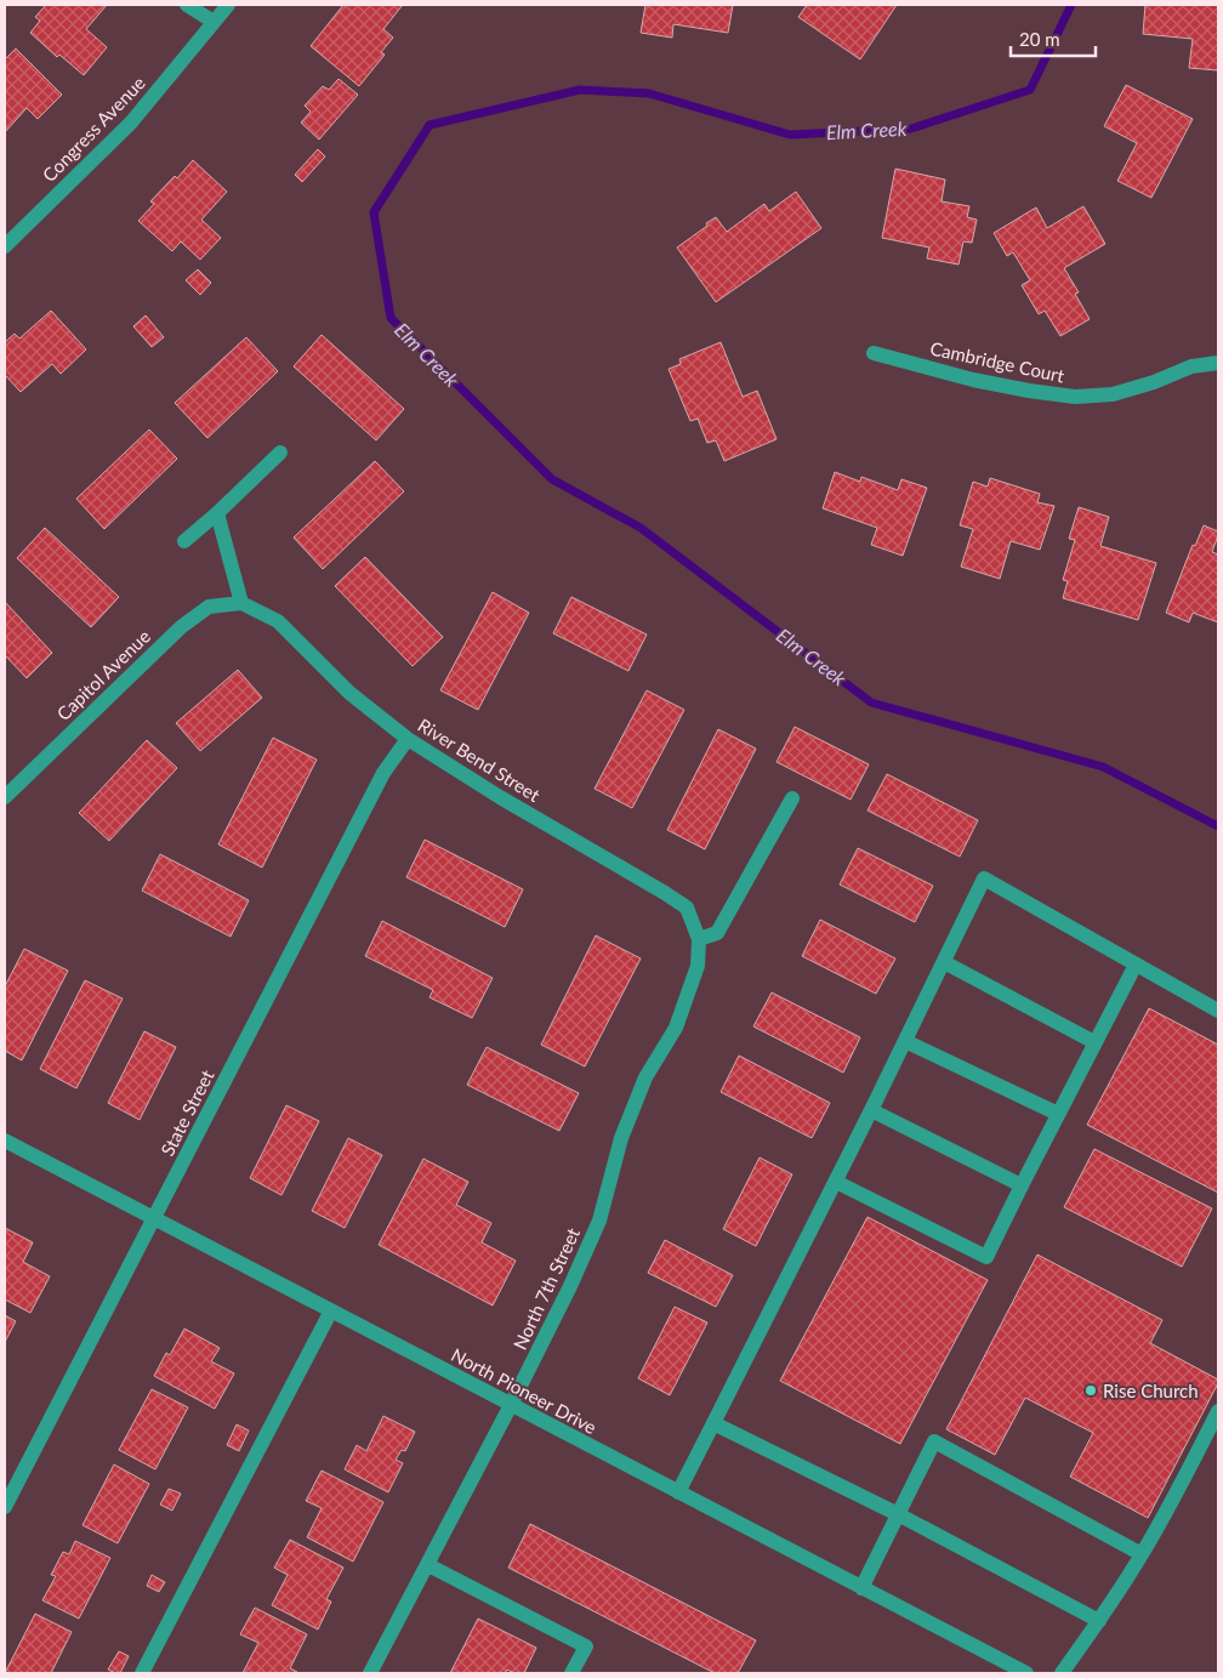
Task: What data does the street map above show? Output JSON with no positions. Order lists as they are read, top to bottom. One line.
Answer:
{"streets":{"street":["Congress Avenue","Cambridge Court","Capitol Avenue","River Bend Street","State Street","North 7th Street","North Pioneer Drive"]},"crossings":[["Capitol Avenue","River Bend Street"],["River Bend Street","State Street"],["River Bend Street","North 7th Street"],["State Street","North Pioneer Drive"],["North 7th Street","North Pioneer Drive"]],"water":["Elm Creek"],"places":["Rise Church"],"scale_bar":"20 m"}
